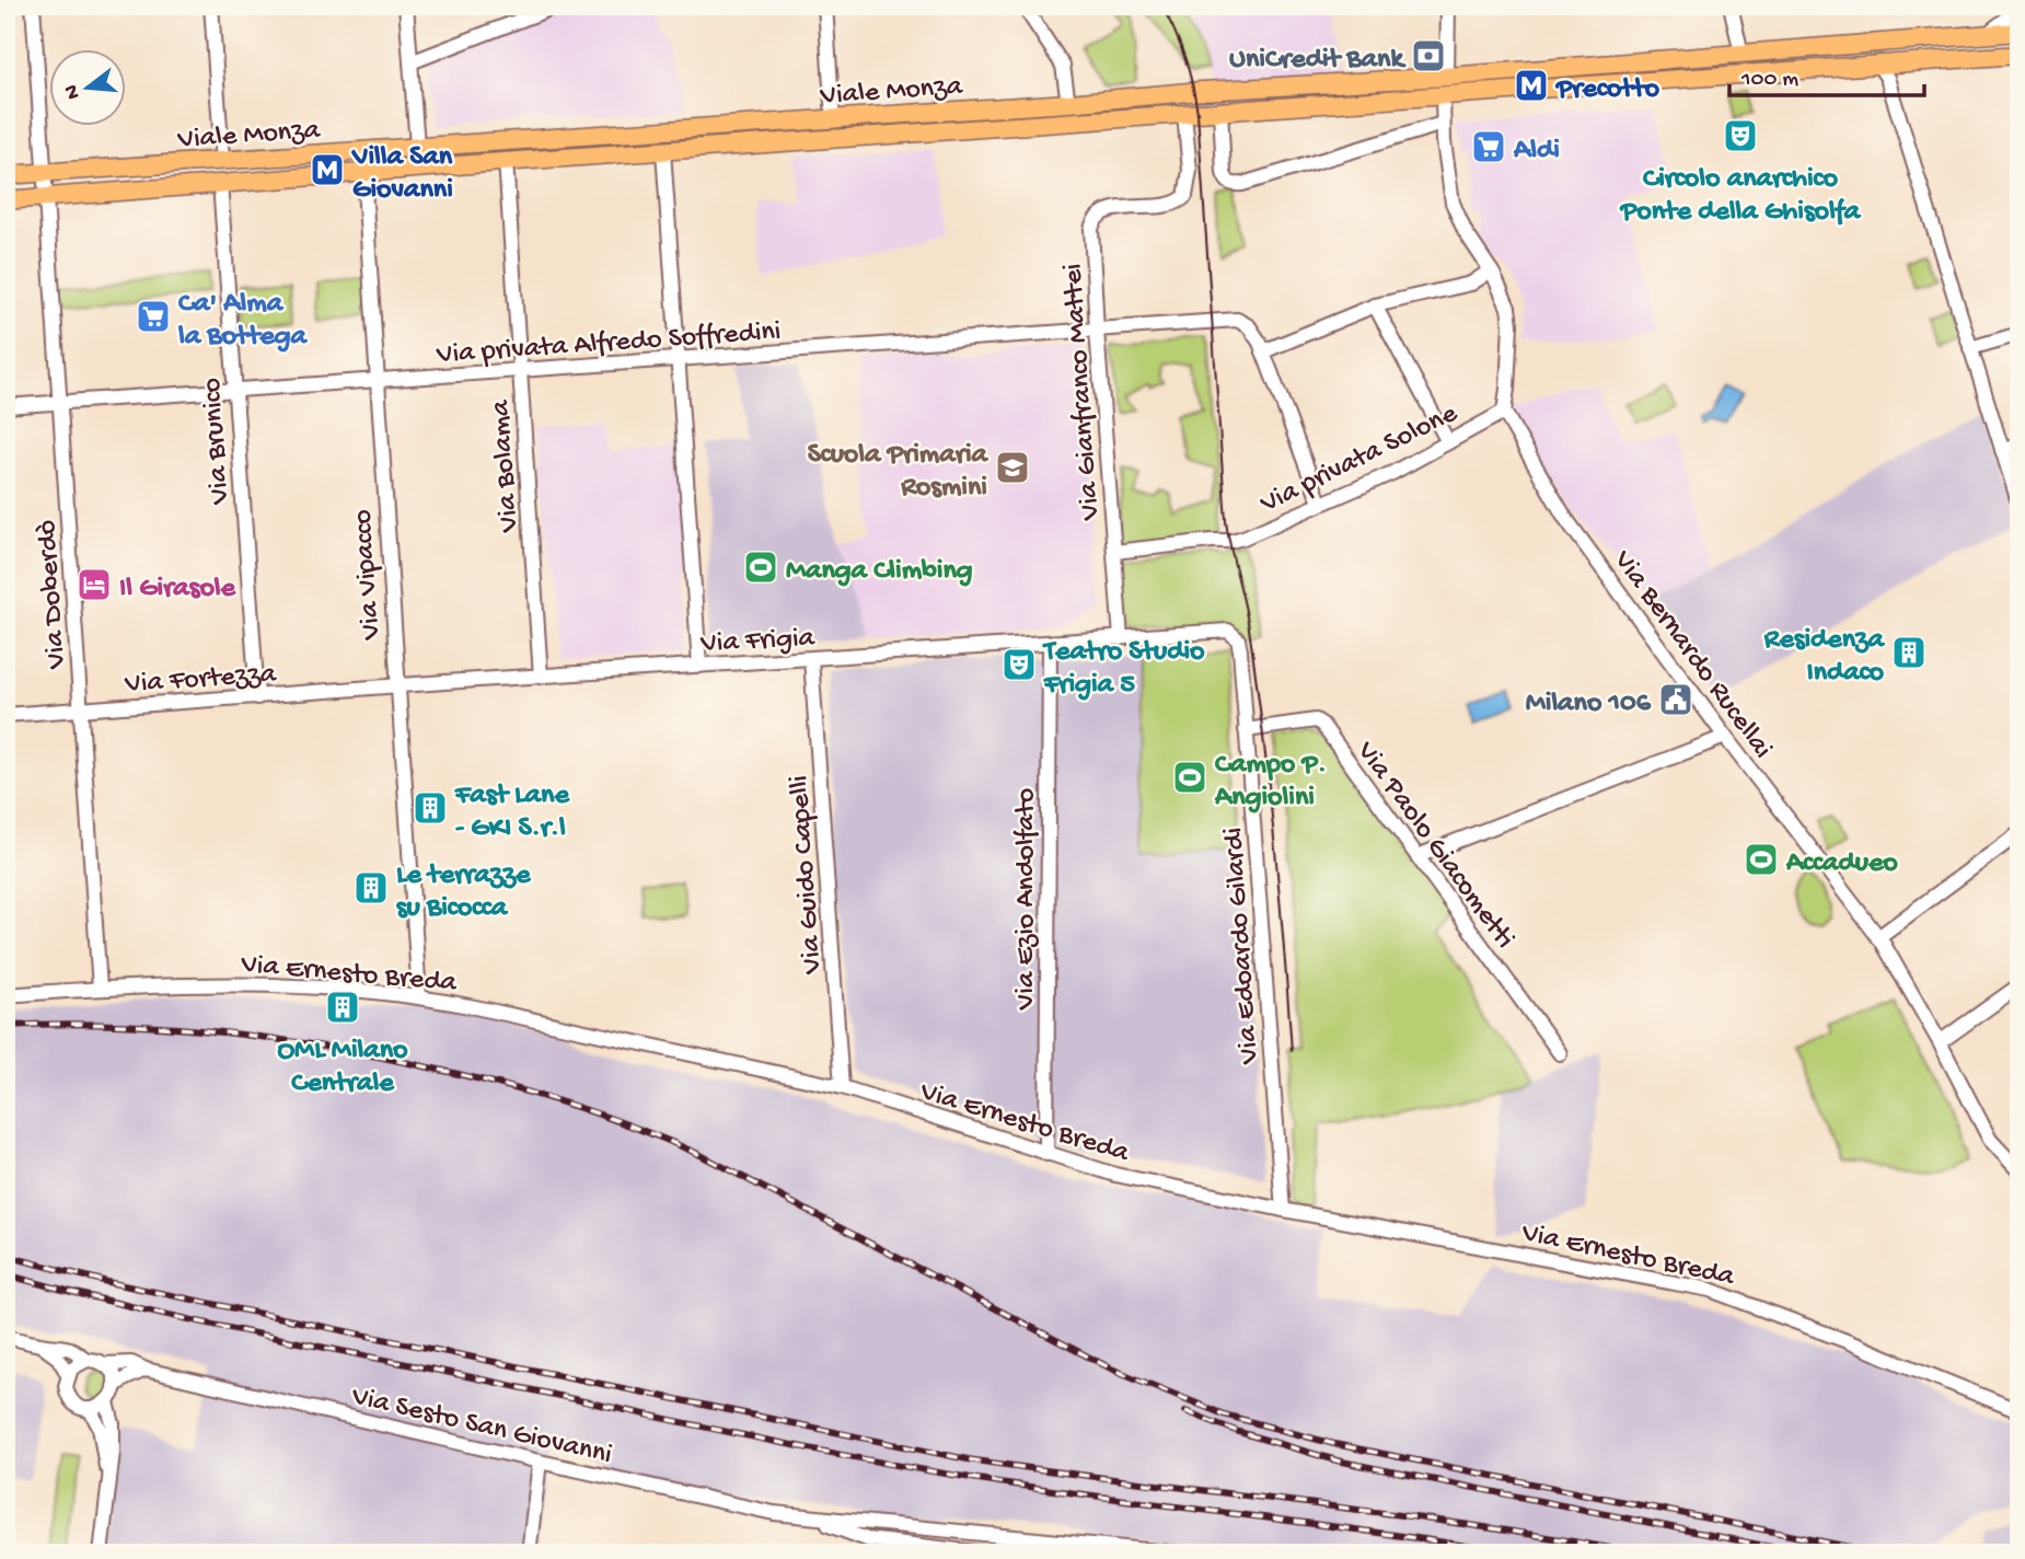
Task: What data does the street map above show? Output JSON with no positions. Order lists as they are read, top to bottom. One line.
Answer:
{"streets":{"main road":["Viale Monza","Via Vipacco"],"street":["Via privata Alfredo Soffredini","Via Gianfranco Mattei","Via Brunico","Via privata Solone","Via Bolama","Via Doberdò","Via Frigia","Via Bernardo Rucellai","Via Fortezza","Via Paolo Giacometti","Via Guido Capelli","Via Ezio Andolfato","Via Edoardo Gilardi","Via Ernesto Breda","Via Sesto San Giovanni"]},"crossings":[["Viale Monza","Via Gianfranco Mattei"],["Viale Monza","Via Brunico"],["Viale Monza","Via Bolama"],["Viale Monza","Via Vipacco"],["Viale Monza","Via Doberdò"],["Via privata Alfredo Soffredini","Via Gianfranco Mattei"],["Via privata Alfredo Soffredini","Via Brunico"],["Via privata Alfredo Soffredini","Via Bolama"],["Via privata Alfredo Soffredini","Via Vipacco"],["Via privata Alfredo Soffredini","Via Doberdò"],["Via Gianfranco Mattei","Via privata Solone"],["Via Gianfranco Mattei","Via Frigia"],["Via Brunico","Via Fortezza"],["Via privata Solone","Via Bernardo Rucellai"],["Via Bolama","Via Frigia"],["Via Vipacco","Via Frigia"],["Via Vipacco","Via Fortezza"],["Via Vipacco","Via Ernesto Breda"],["Via Doberdò","Via Fortezza"],["Via Doberdò","Via Ernesto Breda"],["Via Frigia","Via Fortezza"],["Via Frigia","Via Guido Capelli"],["Via Frigia","Via Ezio Andolfato"],["Via Frigia","Via Edoardo Gilardi"],["Via Paolo Giacometti","Via Edoardo Gilardi"],["Via Guido Capelli","Via Ernesto Breda"],["Via Ezio Andolfato","Via Ernesto Breda"],["Via Edoardo Gilardi","Via Ernesto Breda"]],"places":{"bank":["UniCredit Bank"],"metro station":["Precotto","Villa San Giovanni"],"theatre":["Circolo anarchico Ponte della Ghisolfa","Teatro Studio Frigia 5"],"supermarket":["Aldi","Ca' Alma la Bottega"],"school or university":["Scuola Primaria Rosmini"],"sports":["Manga Climbing","Campo P. Angiolini","Accadueo"],"hotel":["Il Girasole"],"building":["Residenza Indaco","Fast Lane - GKI S.r.l","Le terrazze su Bicocca","OML Milano Centrale"],"public building":["Milano 106"]},"scale_bar":"100 m","north":"left"}
